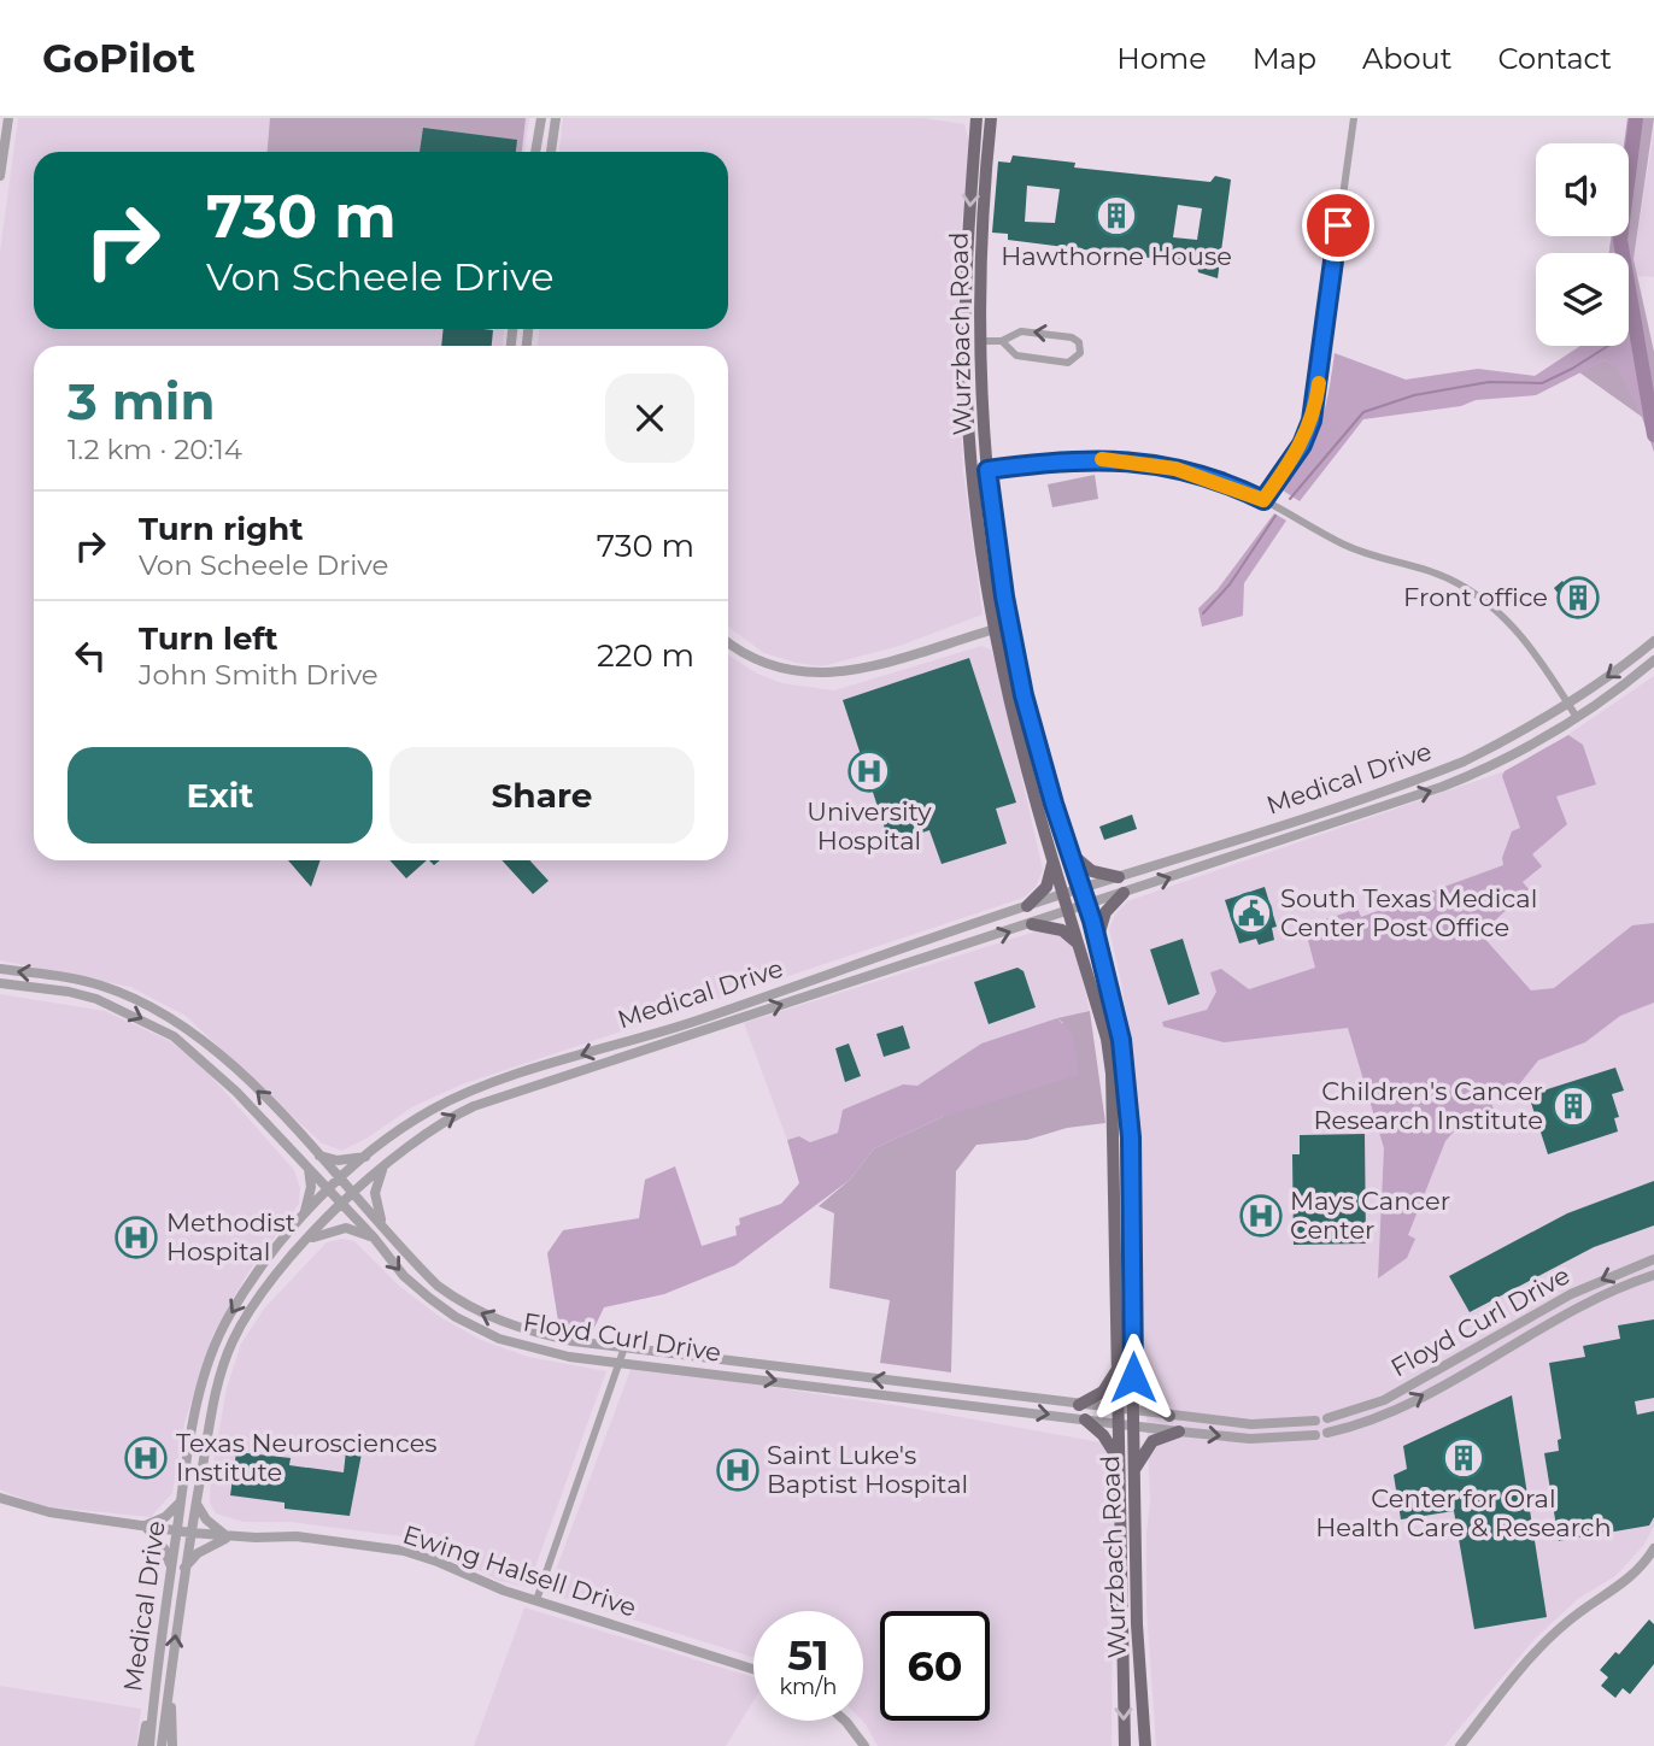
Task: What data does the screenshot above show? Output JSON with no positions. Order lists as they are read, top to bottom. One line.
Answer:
{"streets":{"main road":["Wurzbach Road"],"street":["Medical Drive","Floyd Curl Drive","Ewing Halsell Drive"]},"crossings":[["Wurzbach Road","Medical Drive"],["Wurzbach Road","Floyd Curl Drive"],["Medical Drive","Floyd Curl Drive"],["Medical Drive","Ewing Halsell Drive"]],"places":{"building":["Hawthorne House","Front office","Children's Cancer Research Institute","Center for Oral Health Care & Research"],"hospital":["University Hospital","Mays Cancer Center","Methodist Hospital","Texas Neurosciences Institute","Saint Luke's Baptist Hospital"],"public building":["South Texas Medical Center Post Office"]},"page":{"header":"GoPilot","nav":["Home","Map","About","Contact"],"turn":["730 m","Von Scheele Drive"],"heading":["3 min","1.2 km · 20:14"],"list":[{"name":"Turn right","note":"Von Scheele Drive","value":"730 m"},{"name":"Turn left","note":"John Smith Drive","value":"220 m"}],"buttons":["Exit","Share"],"speed":"51 km/h","limit":"60"}}
